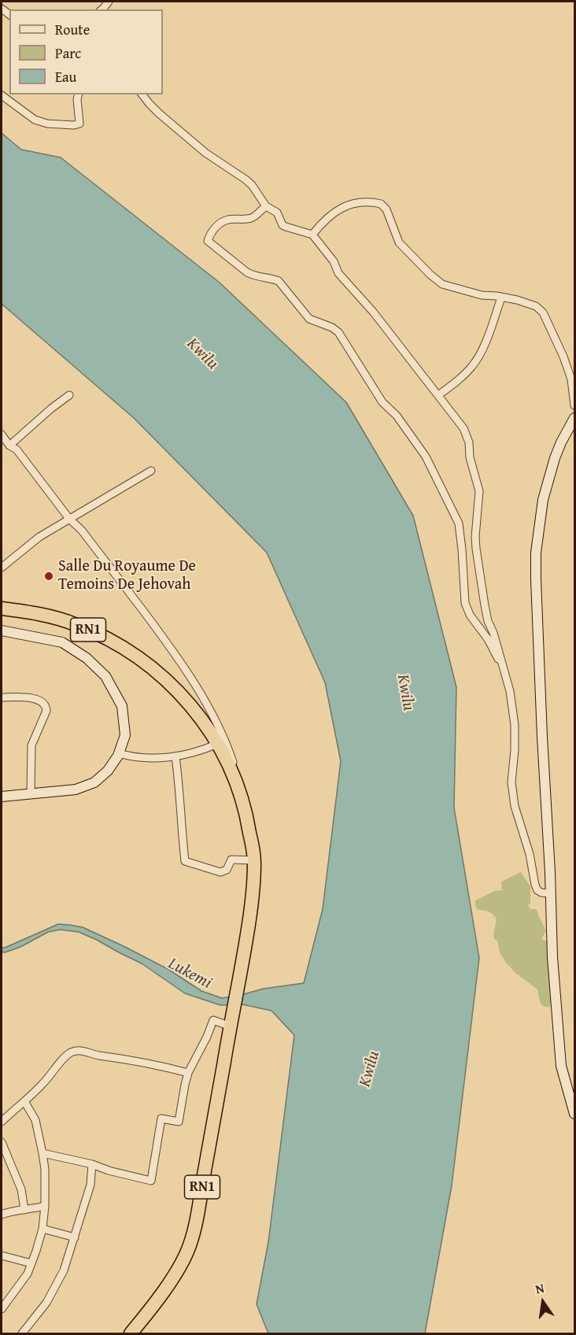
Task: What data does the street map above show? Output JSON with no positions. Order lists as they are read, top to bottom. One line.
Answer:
{"streets":{"highway":["RN1"]},"water":["Kwilu","Lukemi"],"places":["Salle Du Royaume De Temoins De Jehovah"],"legend":["Route","Parc","Eau"],"north":"top"}
